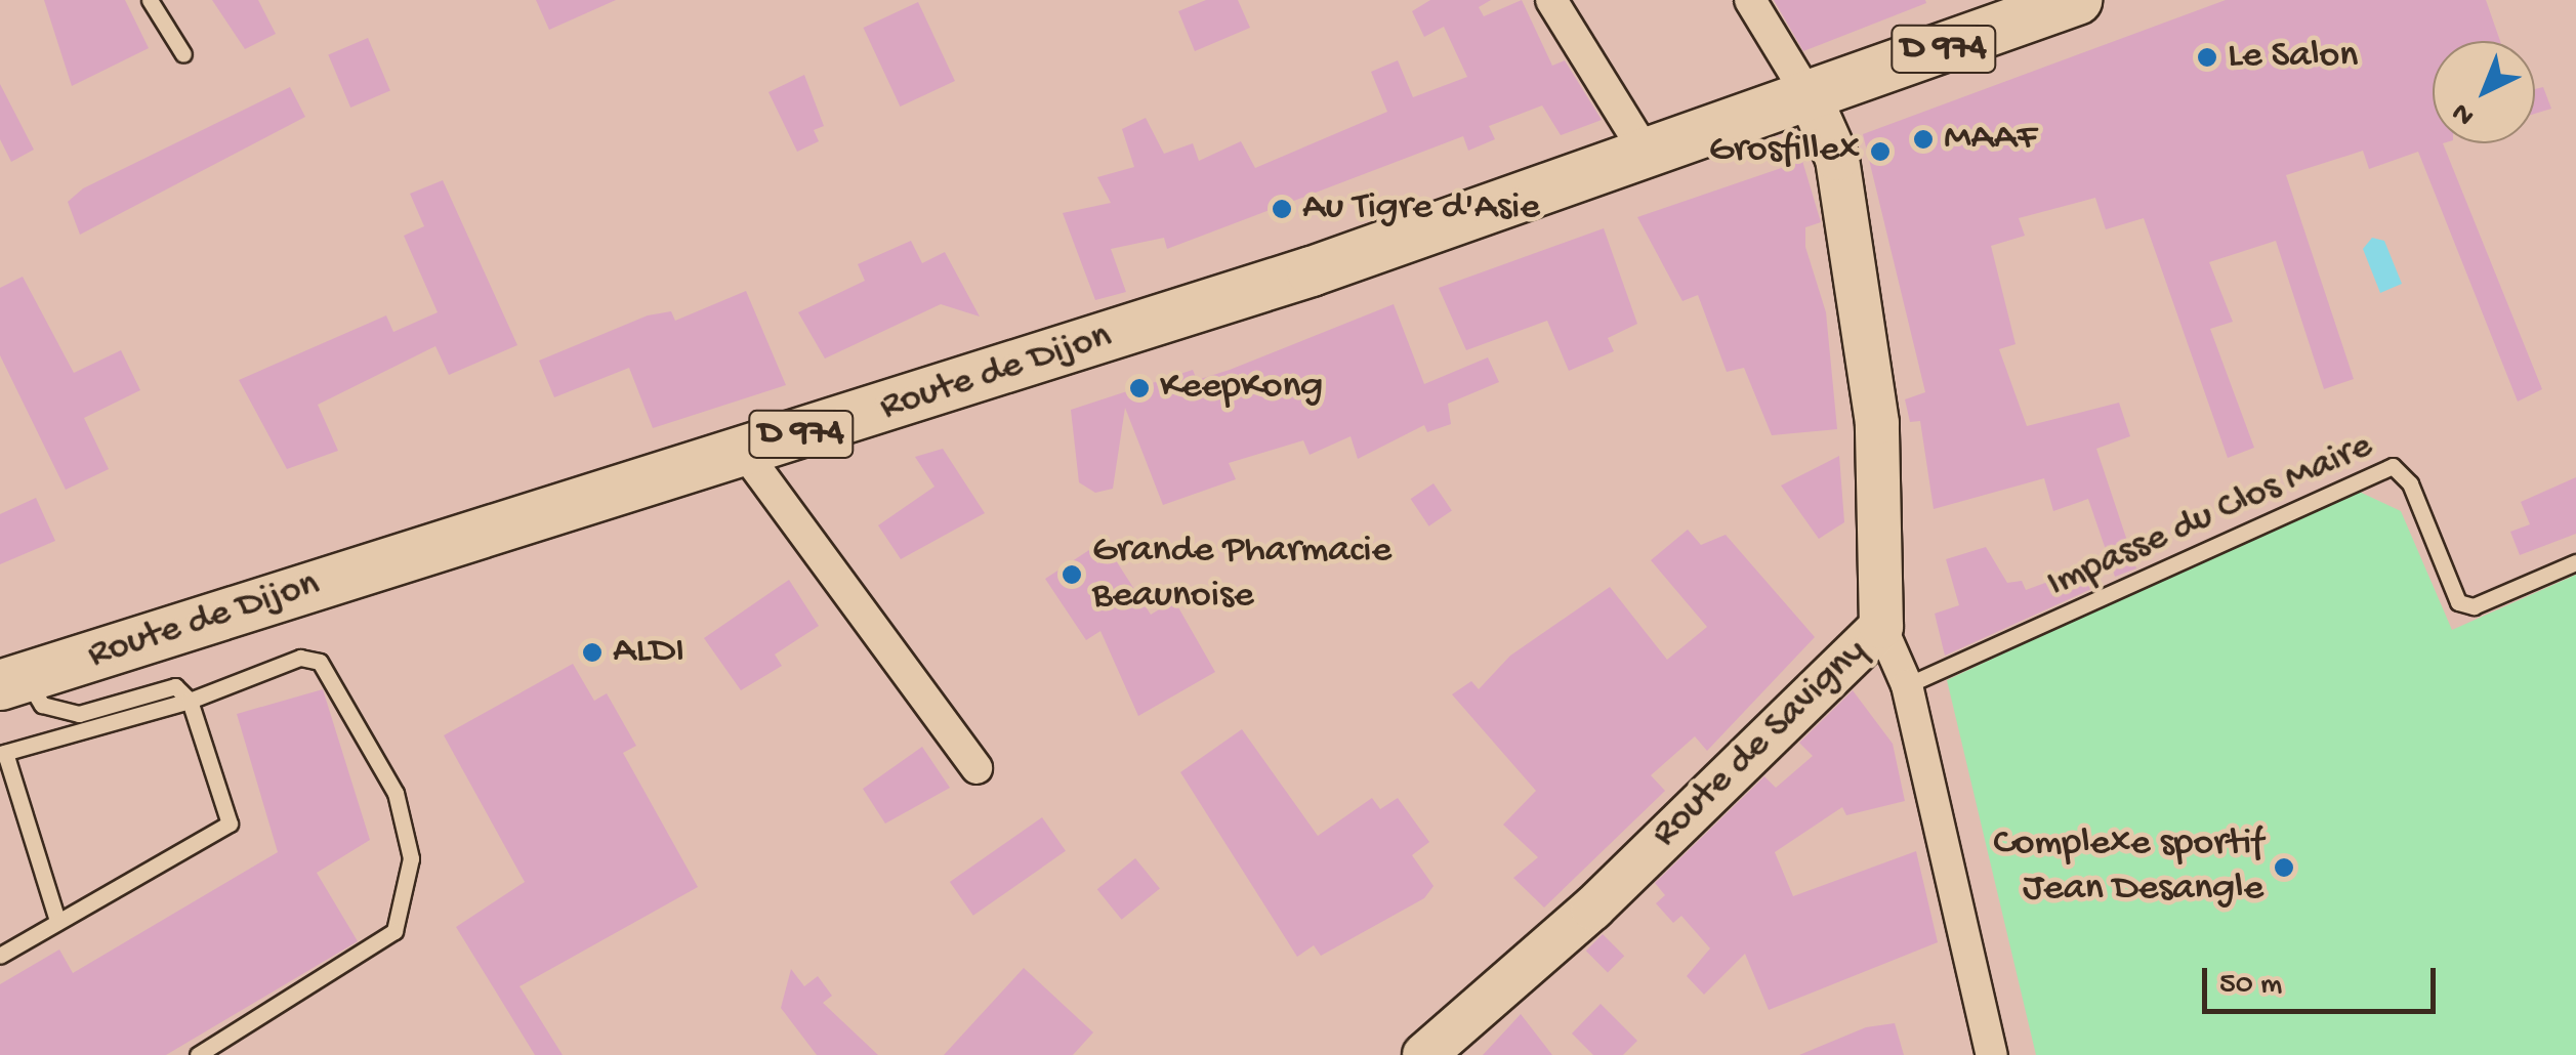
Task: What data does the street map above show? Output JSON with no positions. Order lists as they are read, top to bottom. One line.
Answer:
{"streets":{"main road":["D 974","Route de Dijon","Route de Savigny"],"lane":["Impasse du Clos Maire"]},"crossings":[["D 974","Route de Dijon"],["D 974","Route de Savigny"],["Route de Dijon","Route de Savigny"]],"places":["Le Salon","MAAF","Grosfillex","Au Tigre d'Asie","KeepKong","Grande Pharmacie Beaunoise","ALDI","Complexe sportif Jean Desangle"],"scale_bar":"50 m","north":"bottom left"}
